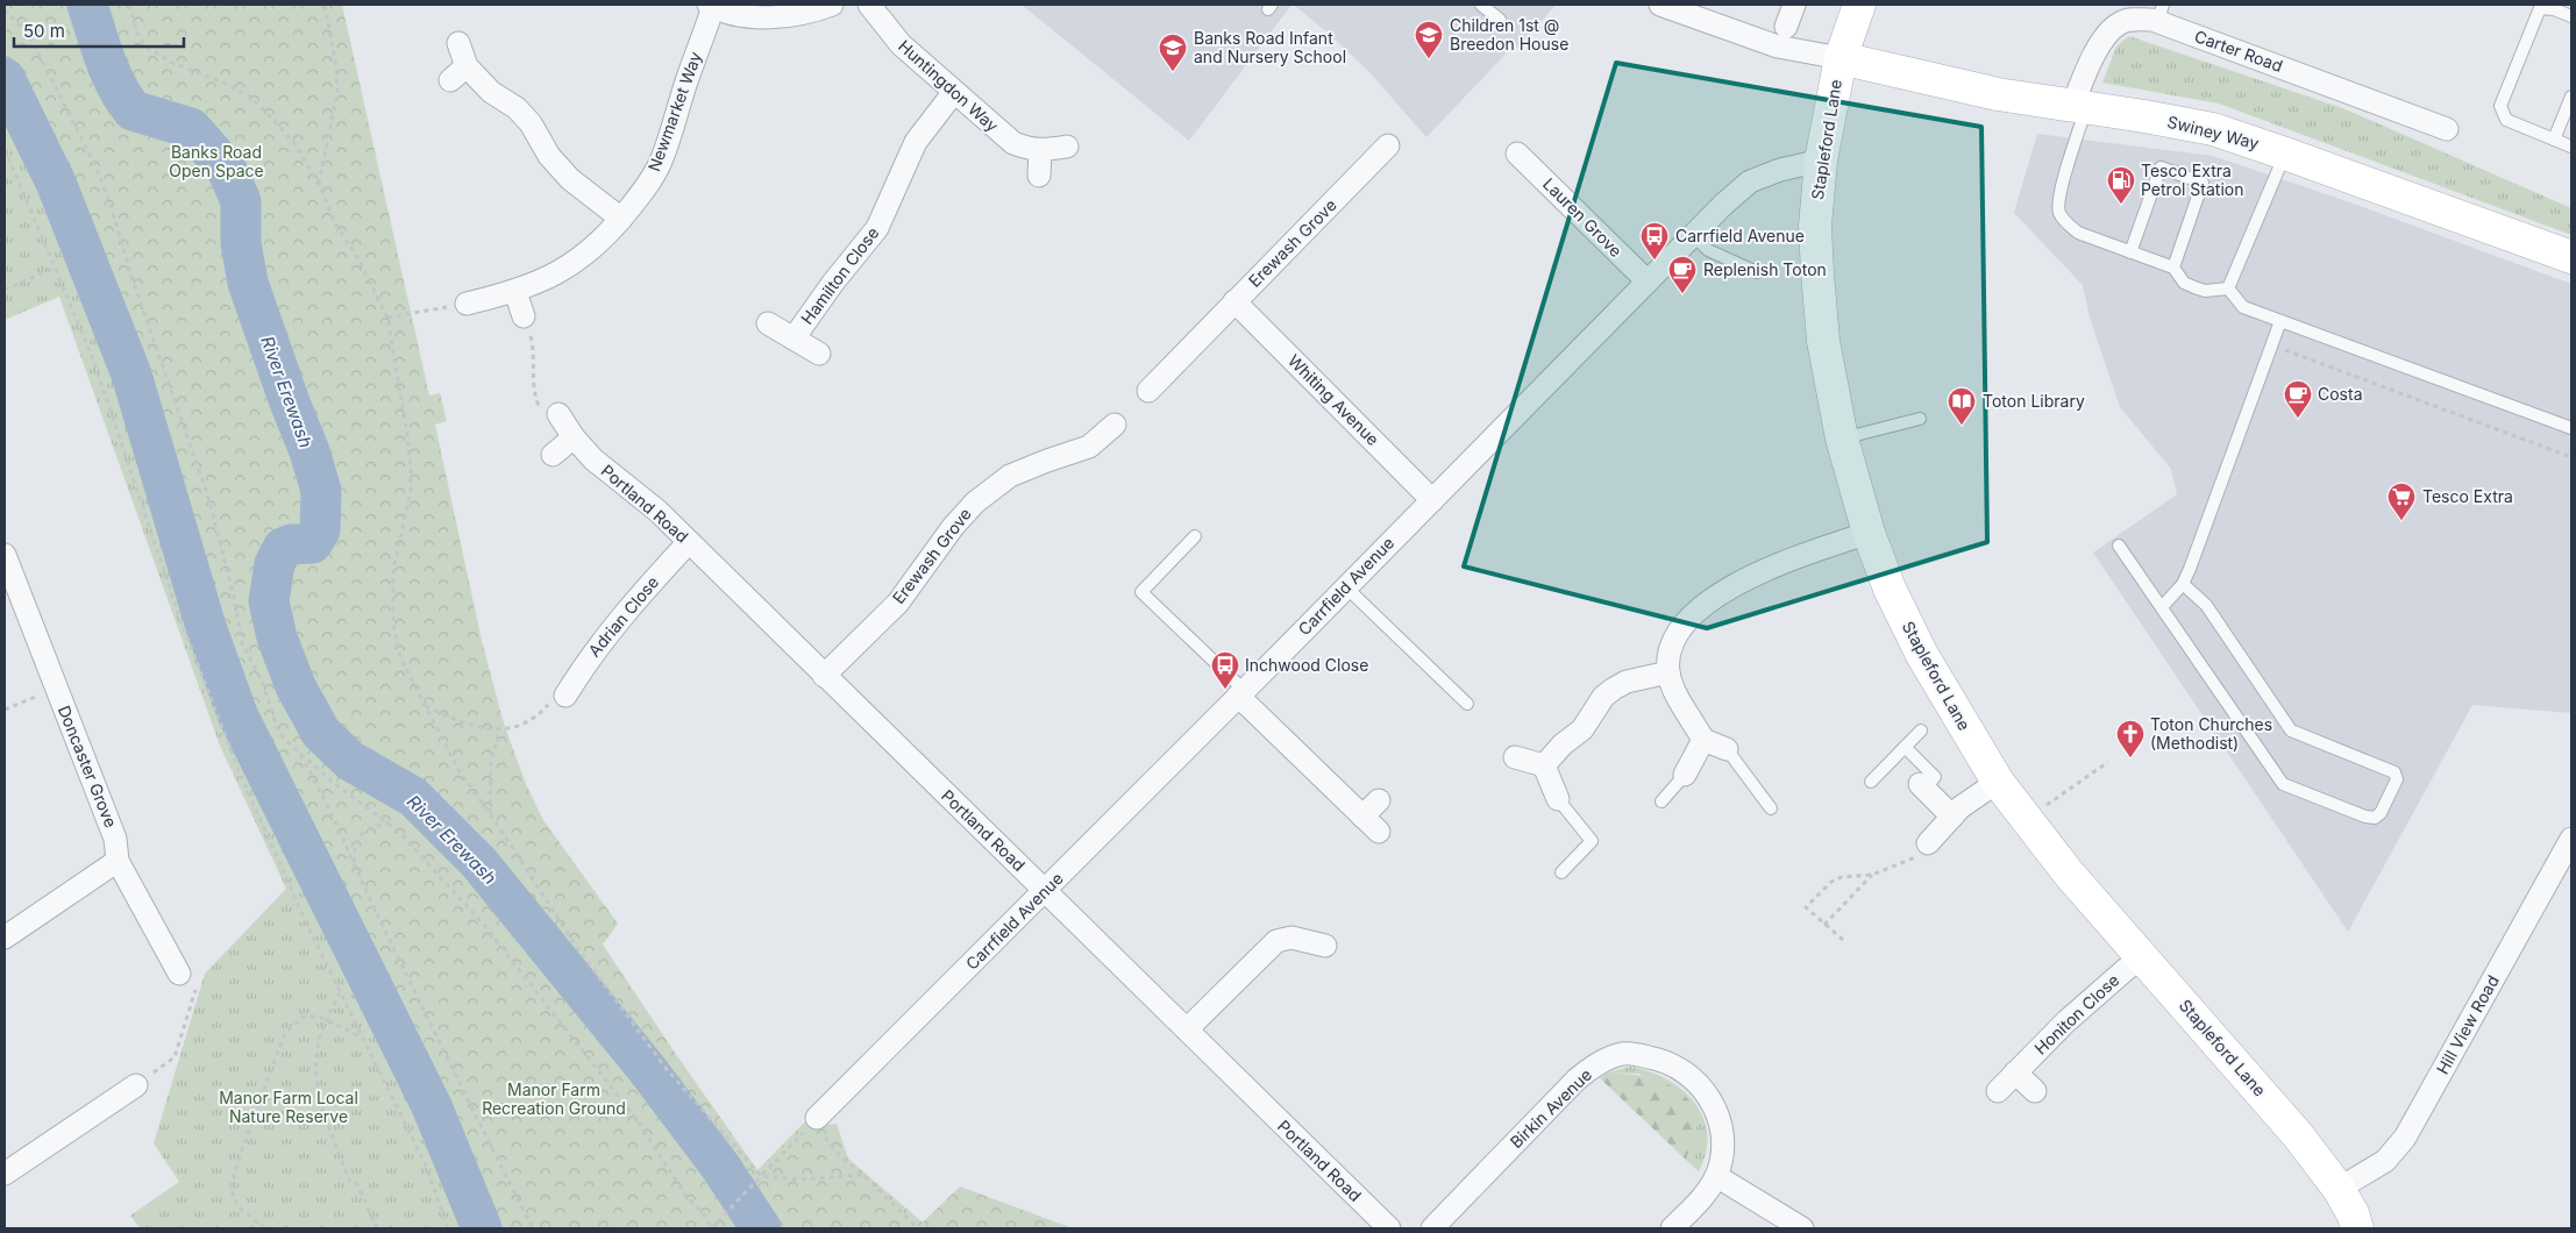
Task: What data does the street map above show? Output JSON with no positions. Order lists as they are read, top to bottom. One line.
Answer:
{"streets":{"main road":["Swiney Way","Stapleford Lane"],"street":["Carter Road","Huntingdon Way","Newmarket Way","Lauren Grove","Erewash Grove","Hamilton Close","Whiting Avenue","Portland Road","Carrfield Avenue","Adrian Close","Doncaster Grove","Honiton Close","Hill View Road","Birkin Avenue"]},"crossings":[["Carter Road","Swiney Way"],["Huntingdon Way","Hamilton Close"],["Swiney Way","Stapleford Lane"],["Stapleford Lane","Carrfield Avenue"],["Stapleford Lane","Honiton Close"],["Stapleford Lane","Hill View Road"],["Lauren Grove","Carrfield Avenue"],["Erewash Grove","Whiting Avenue"],["Erewash Grove","Portland Road"],["Whiting Avenue","Carrfield Avenue"],["Portland Road","Carrfield Avenue"],["Portland Road","Adrian Close"]],"water":["River Erewash"],"parks":["Banks Road Open Space","Manor Farm Recreation Ground","Manor Farm Local Nature Reserve"],"places":{"school or university":["Children 1st @ Breedon House","Banks Road Infant and Nursery School"],"fuel station":["Tesco Extra Petrol Station"],"bus stop":["Carrfield Avenue","Inchwood Close"],"cafe":["Replenish Toton","Costa"],"library":["Toton Library"],"supermarket":["Tesco Extra"],"church":["Toton Churches (Methodist)"]},"scale_bar":"50 m"}
